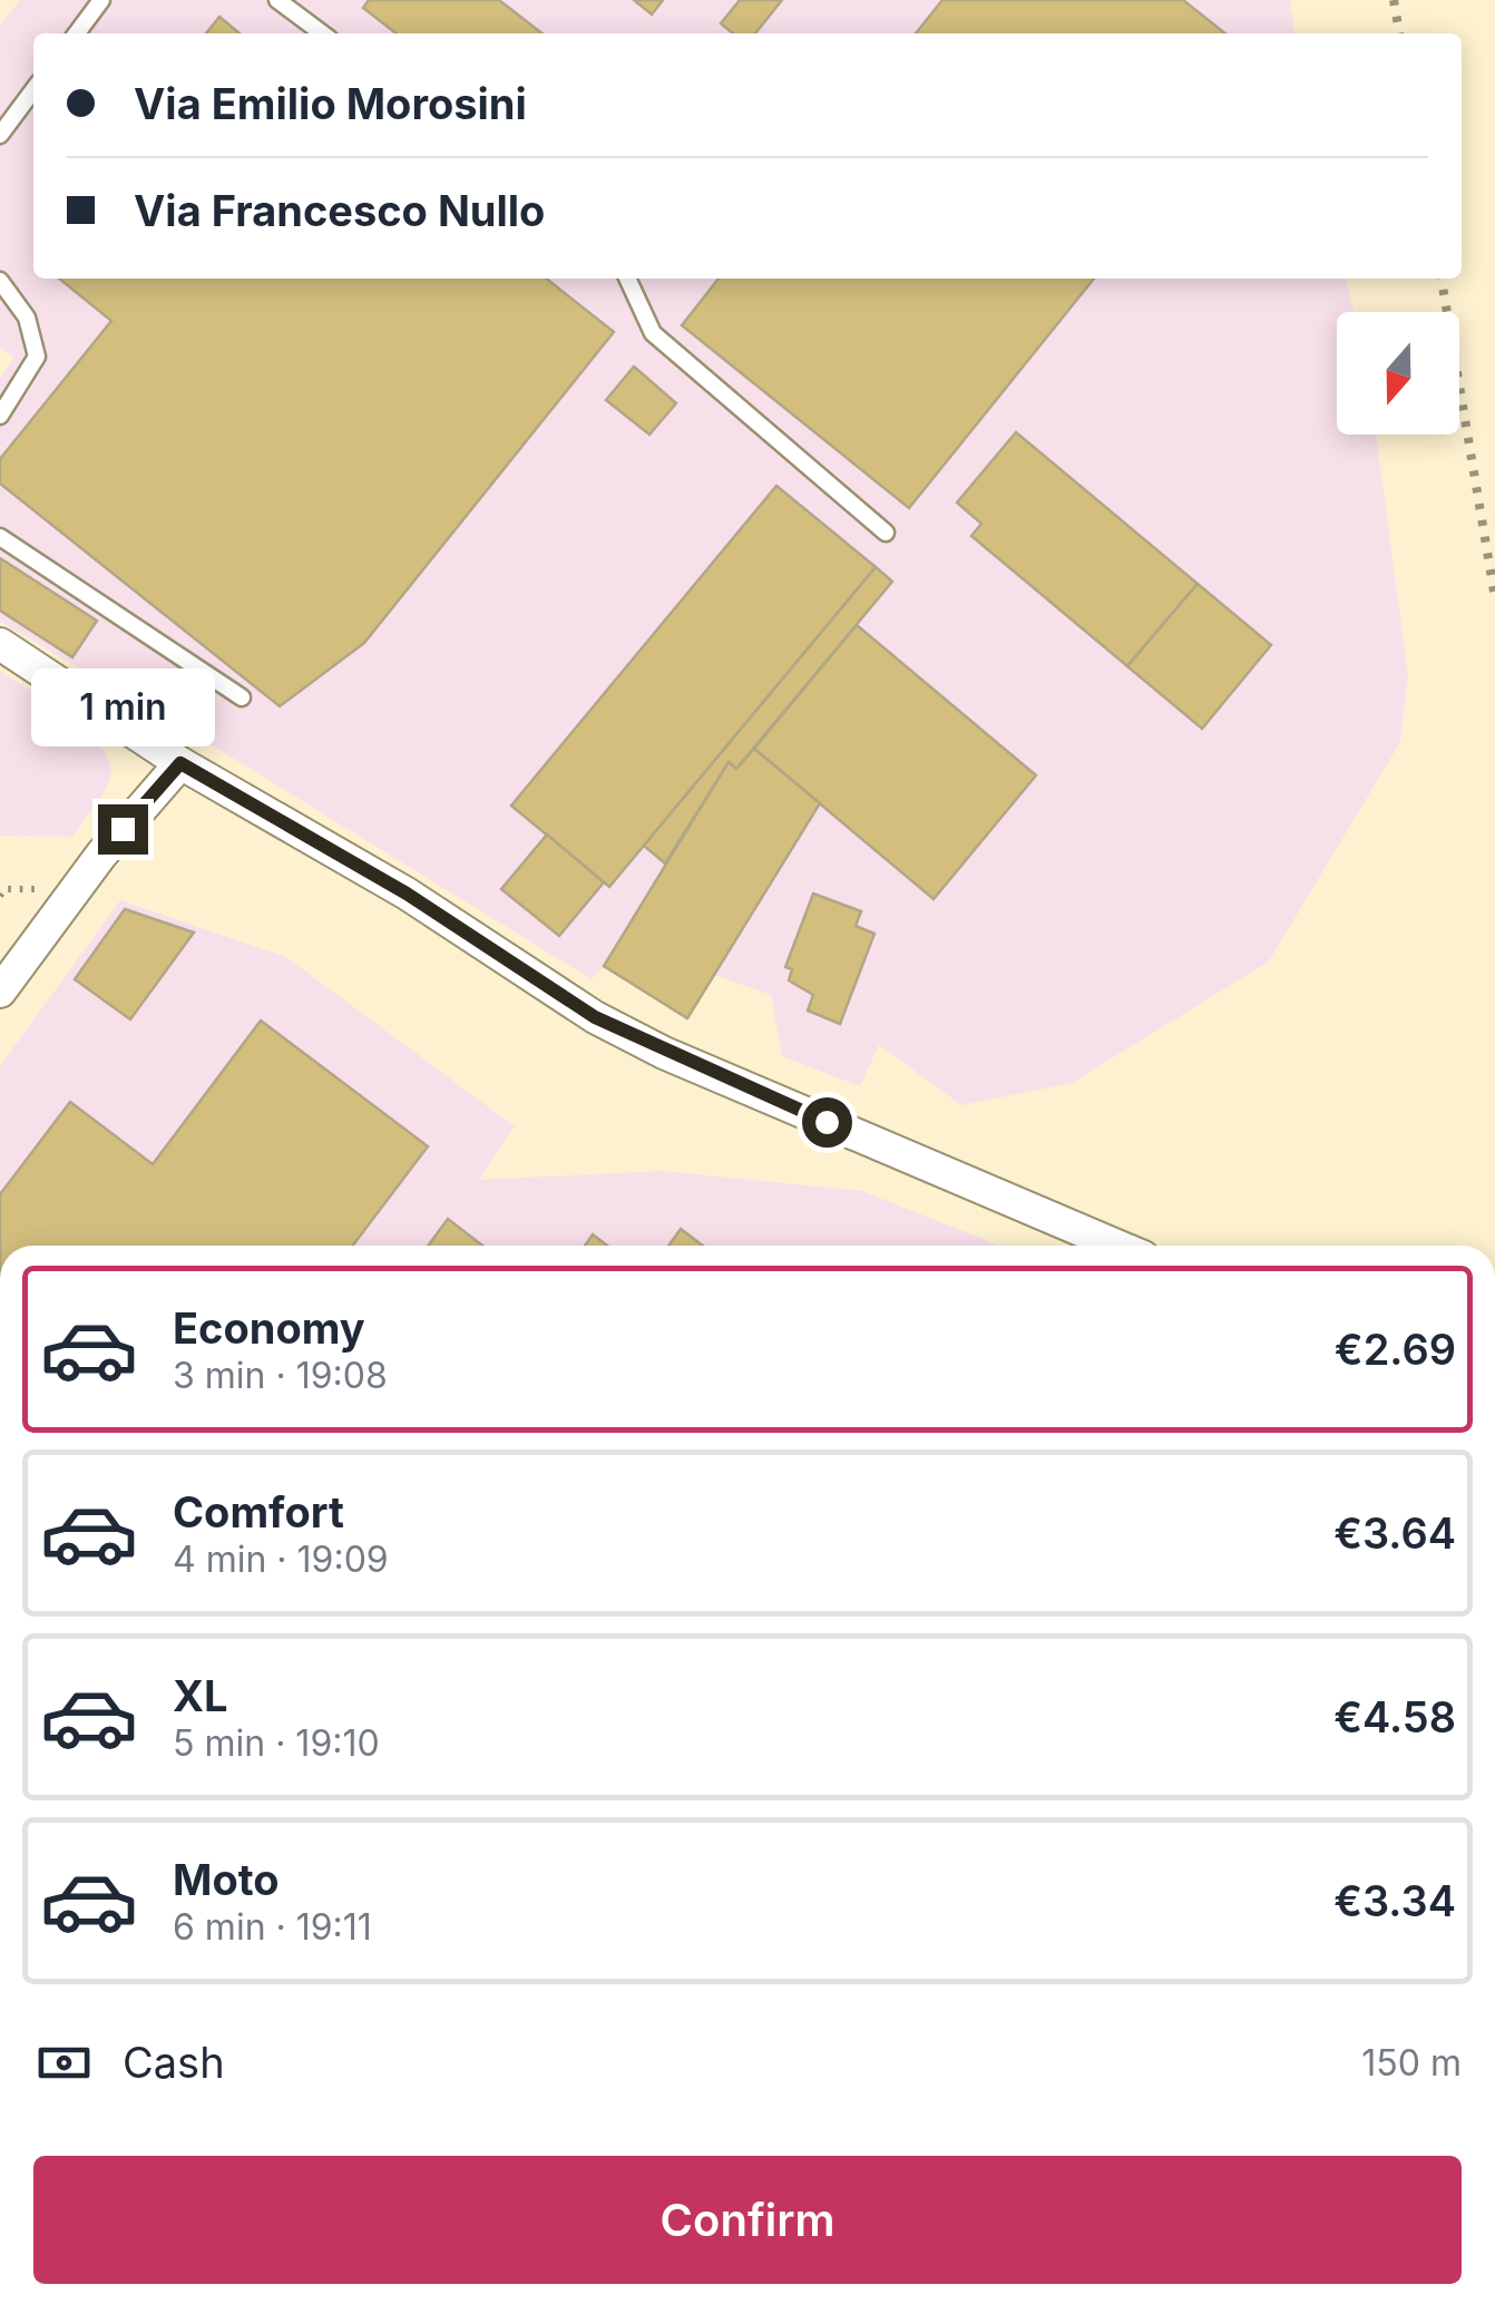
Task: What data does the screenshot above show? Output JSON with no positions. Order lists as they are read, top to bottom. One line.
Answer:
{"north":"bottom","page":{"banner":["Via Emilio Morosini","Via Francesco Nullo"],"bubble":"1 min","list":[{"name":"Economy","note":"3 min · 19:08","value":"€2.69"},{"name":"Comfort","note":"4 min · 19:09","value":"€3.64"},{"name":"XL","note":"5 min · 19:10","value":"€4.58"},{"name":"Moto","note":"6 min · 19:11","value":"€3.34"}],"pay":["Cash","150 m"],"buttons":"Confirm"}}
